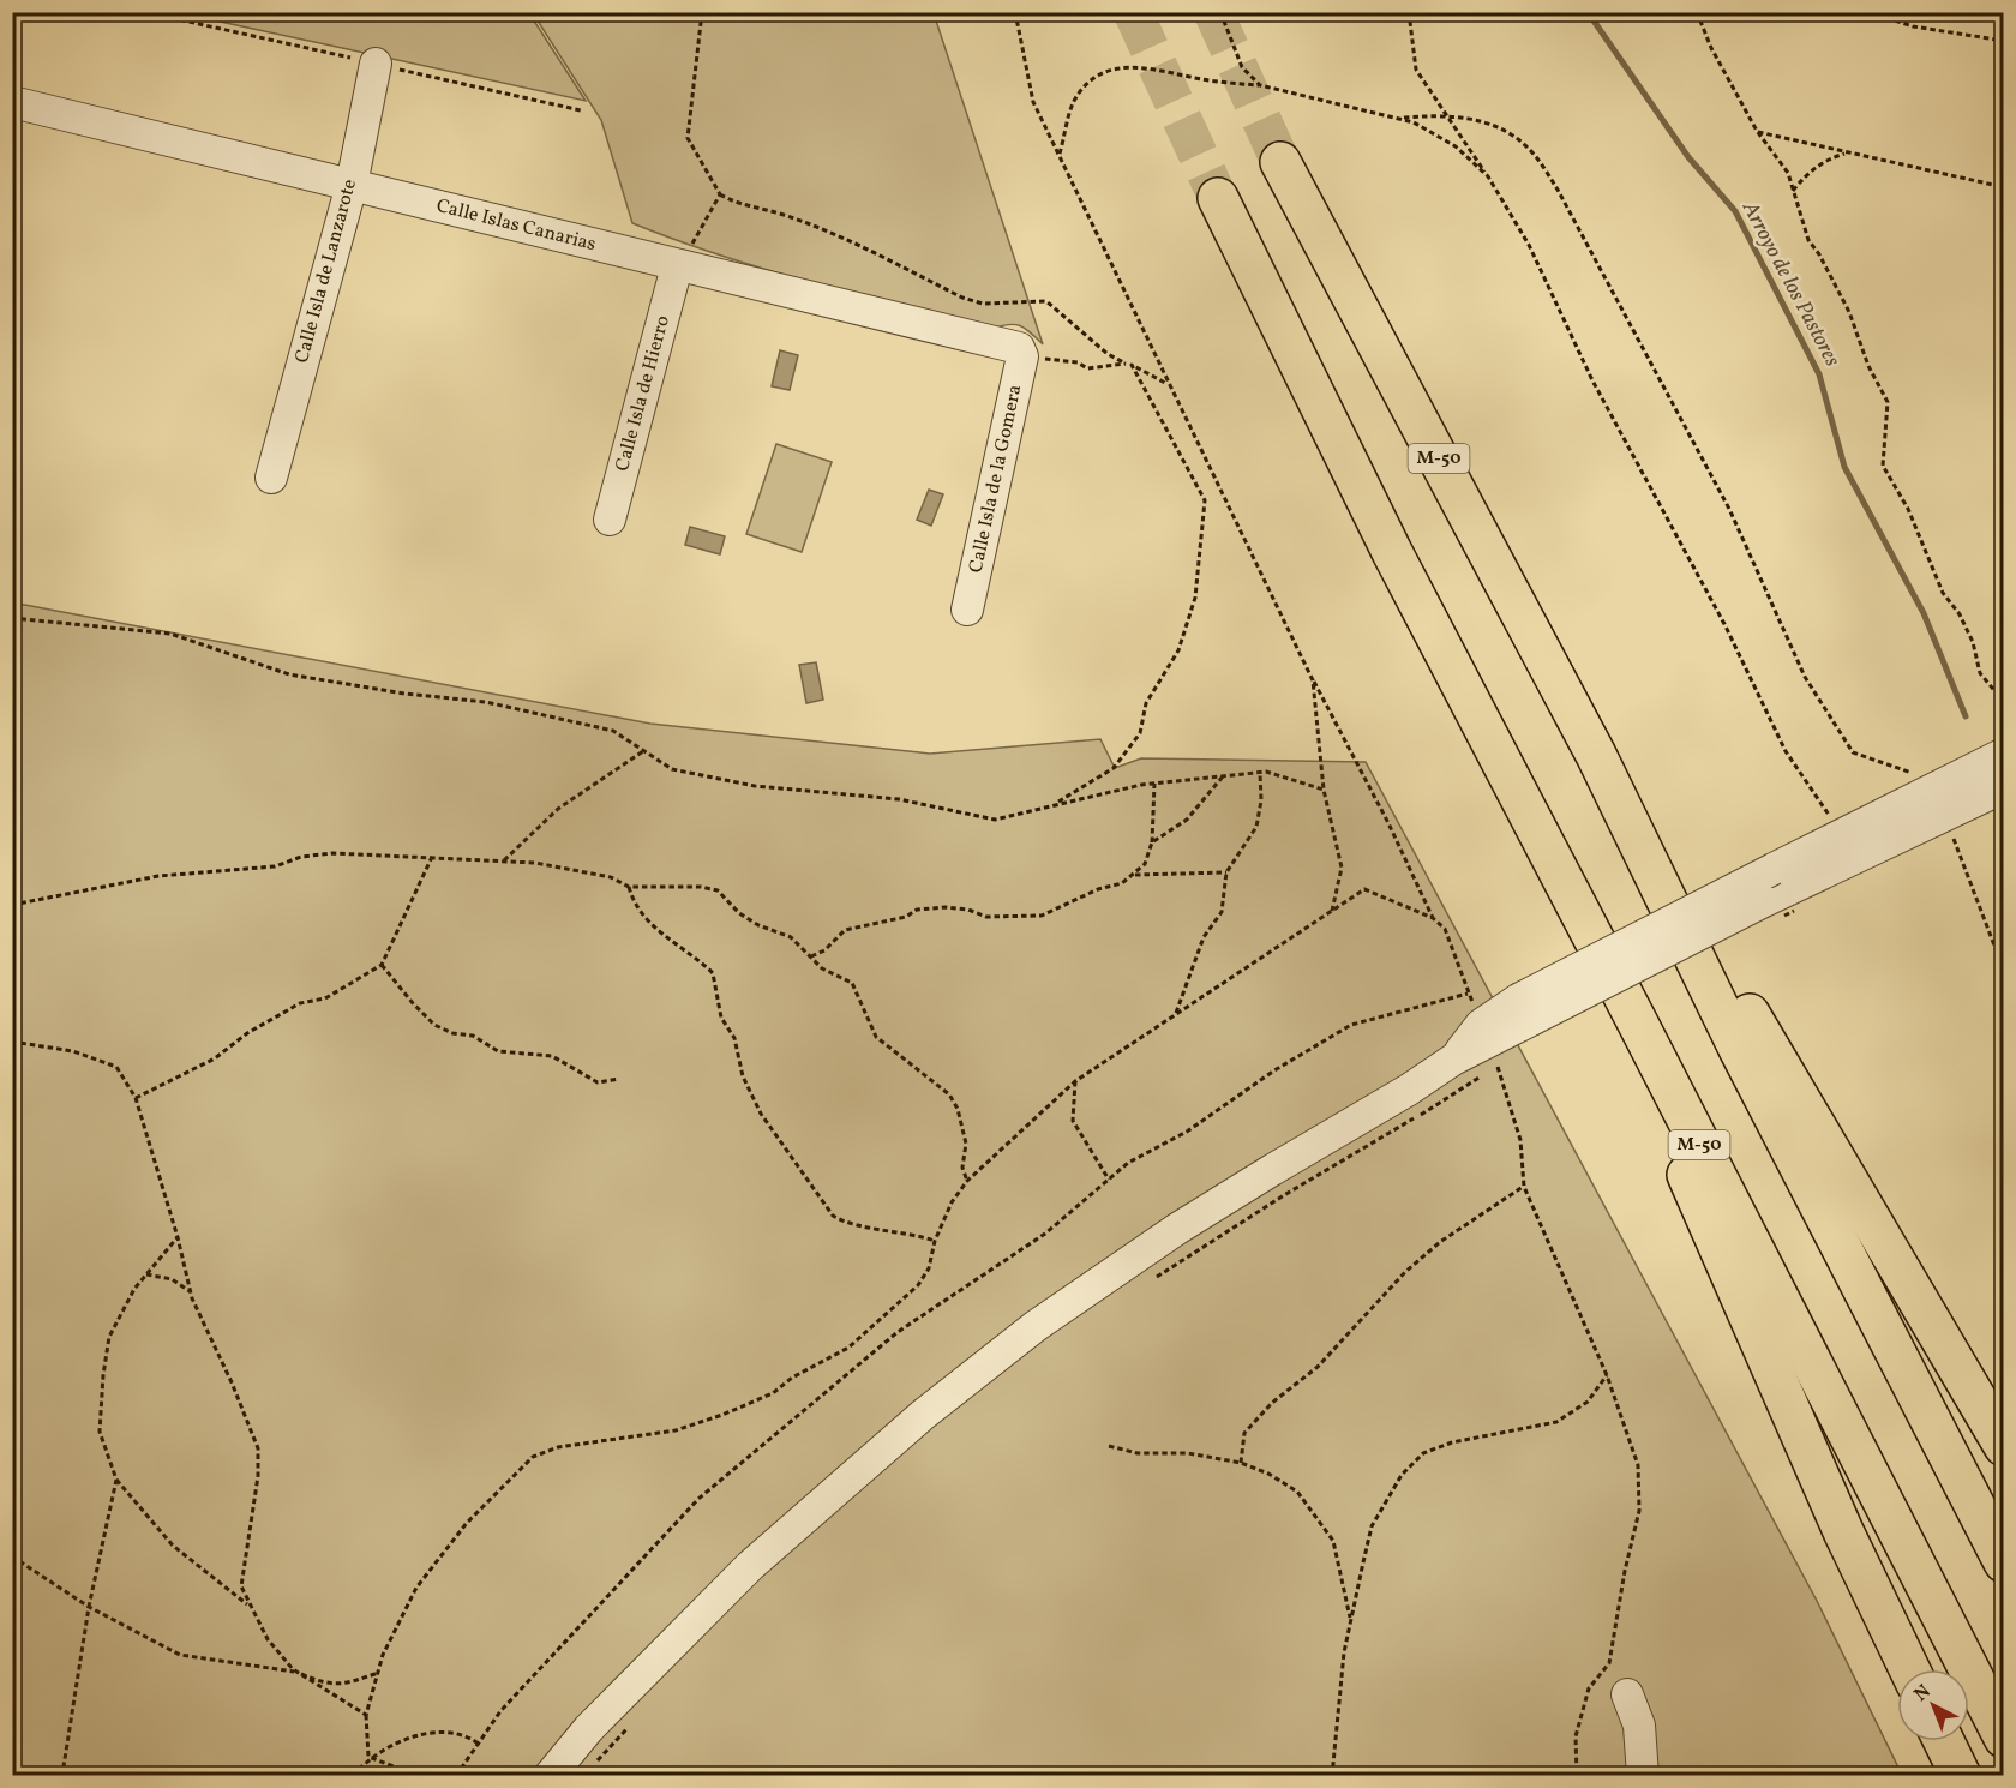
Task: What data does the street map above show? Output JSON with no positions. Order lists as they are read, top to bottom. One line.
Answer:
{"streets":{"highway":["M-50"],"street":["Calle Islas Canarias","Calle Isla de Lanzarote","Calle Isla de Hierro","Calle Isla de la Gomera"]},"crossings":[["Calle Islas Canarias","Calle Isla de Lanzarote"],["Calle Islas Canarias","Calle Isla de Hierro"],["Calle Islas Canarias","Calle Isla de la Gomera"]],"water":["Arroyo de los Pastores"],"north":"top left"}
